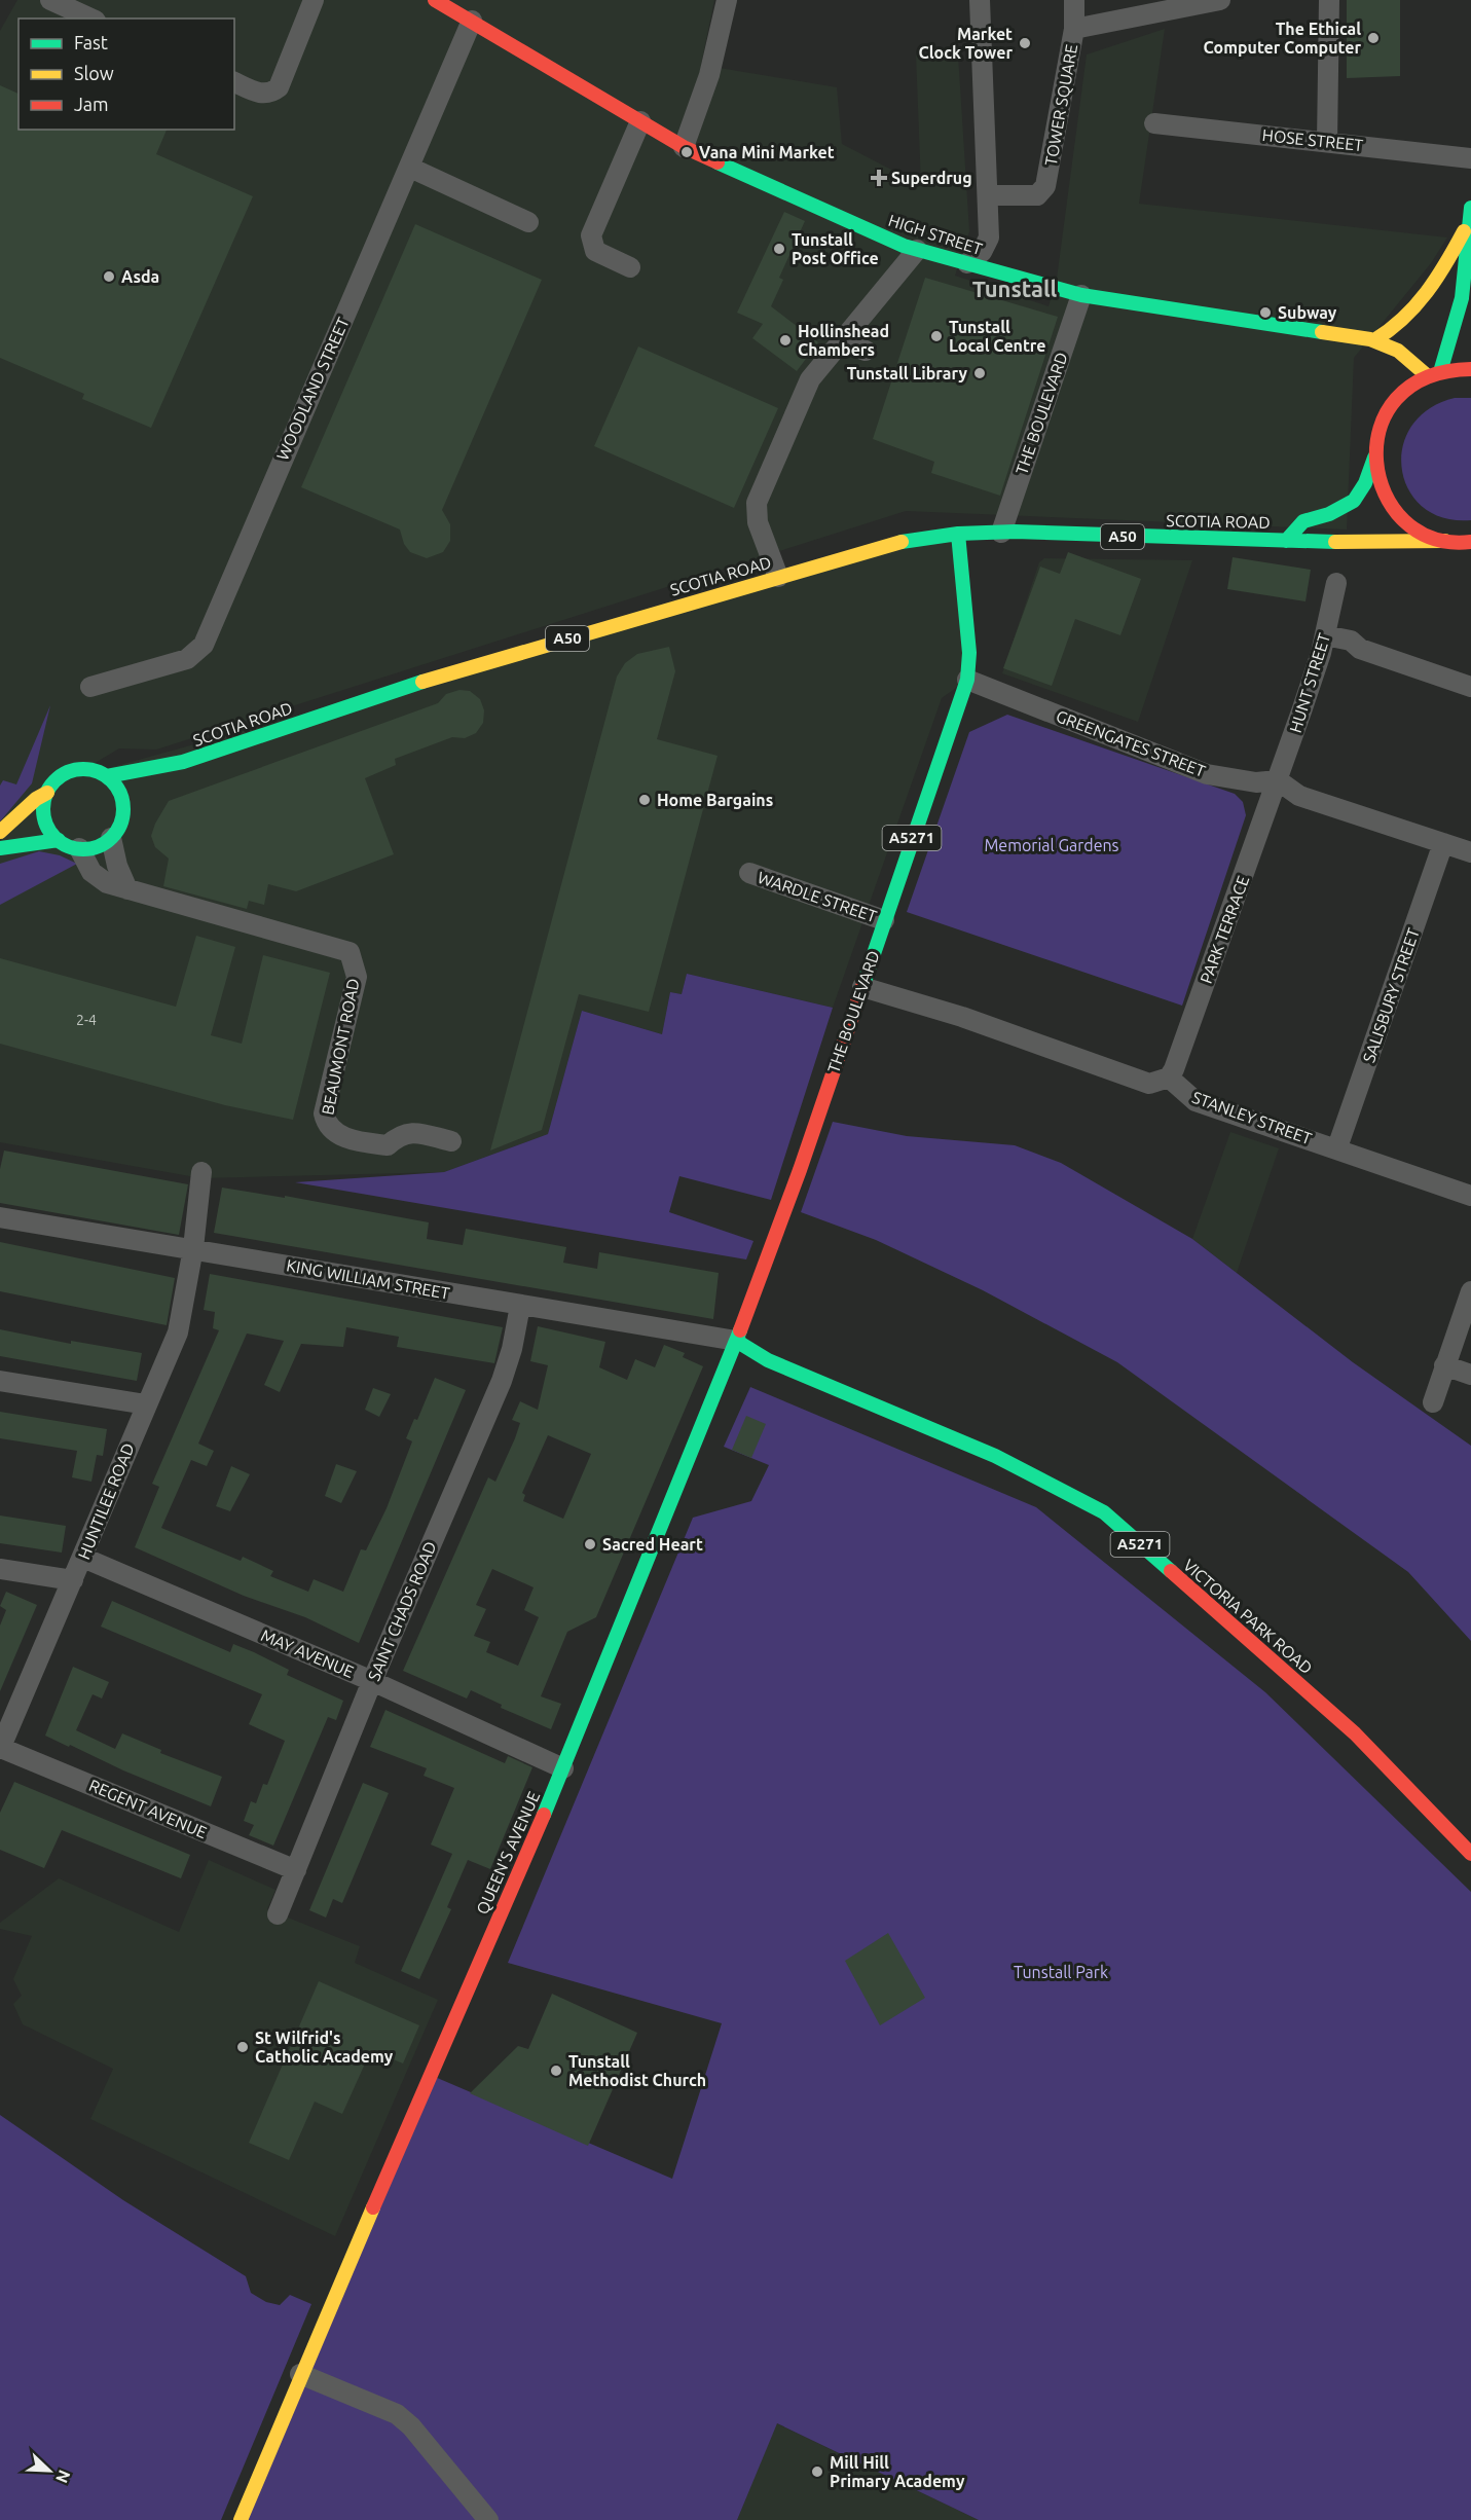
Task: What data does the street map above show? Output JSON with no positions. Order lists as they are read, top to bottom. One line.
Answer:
{"streets":{"main road":["HIGH STREET","THE BOULEVARD","SCOTIA ROAD","A50","A5271","VICTORIA PARK ROAD","QUEEN'S AVENUE"],"street":["TOWER SQUARE","HOSE STREET","WOODLAND STREET","HUNT STREET","GREENGATES STREET","WARDLE STREET","PARK TERRACE","SALISBURY STREET","BEAUMONT ROAD","STANLEY STREET","KING WILLIAM STREET","HUNTILEE ROAD","SAINT CHADS ROAD","MAY AVENUE","REGENT AVENUE"]},"crossings":[["HIGH STREET","WOODLAND STREET"],["HIGH STREET","THE BOULEVARD"],["HIGH STREET","A50"],["THE BOULEVARD","SCOTIA ROAD"],["THE BOULEVARD","GREENGATES STREET"],["THE BOULEVARD","WARDLE STREET"],["THE BOULEVARD","KING WILLIAM STREET"],["THE BOULEVARD","VICTORIA PARK ROAD"],["THE BOULEVARD","QUEEN'S AVENUE"],["SCOTIA ROAD","A50"],["SCOTIA ROAD","BEAUMONT ROAD"],["HUNT STREET","GREENGATES STREET"],["HUNT STREET","PARK TERRACE"],["GREENGATES STREET","PARK TERRACE"],["PARK TERRACE","STANLEY STREET"],["SALISBURY STREET","STANLEY STREET"],["KING WILLIAM STREET","HUNTILEE ROAD"],["KING WILLIAM STREET","SAINT CHADS ROAD"],["KING WILLIAM STREET","VICTORIA PARK ROAD"],["KING WILLIAM STREET","QUEEN'S AVENUE"],["HUNTILEE ROAD","MAY AVENUE"],["HUNTILEE ROAD","REGENT AVENUE"],["SAINT CHADS ROAD","MAY AVENUE"],["SAINT CHADS ROAD","REGENT AVENUE"],["VICTORIA PARK ROAD","QUEEN'S AVENUE"],["MAY AVENUE","QUEEN'S AVENUE"]],"districts":["Tunstall"],"parks":["Memorial Gardens","Tunstall Park"],"places":{"other":["The Ethical Computer Computer","Market Clock Tower","Vana Mini Market","Tunstall Post Office","Asda","Subway","Tunstall Local Centre","Hollinshead Chambers","Tunstall Library","Home Bargains","Sacred Heart","St Wilfrid's Catholic Academy","Tunstall Methodist Church","Mill Hill Primary Academy"],"health":["Superdrug"]},"house_numbers":["2-4"],"legend":["Fast","Slow","Jam"],"north":"bottom right"}
